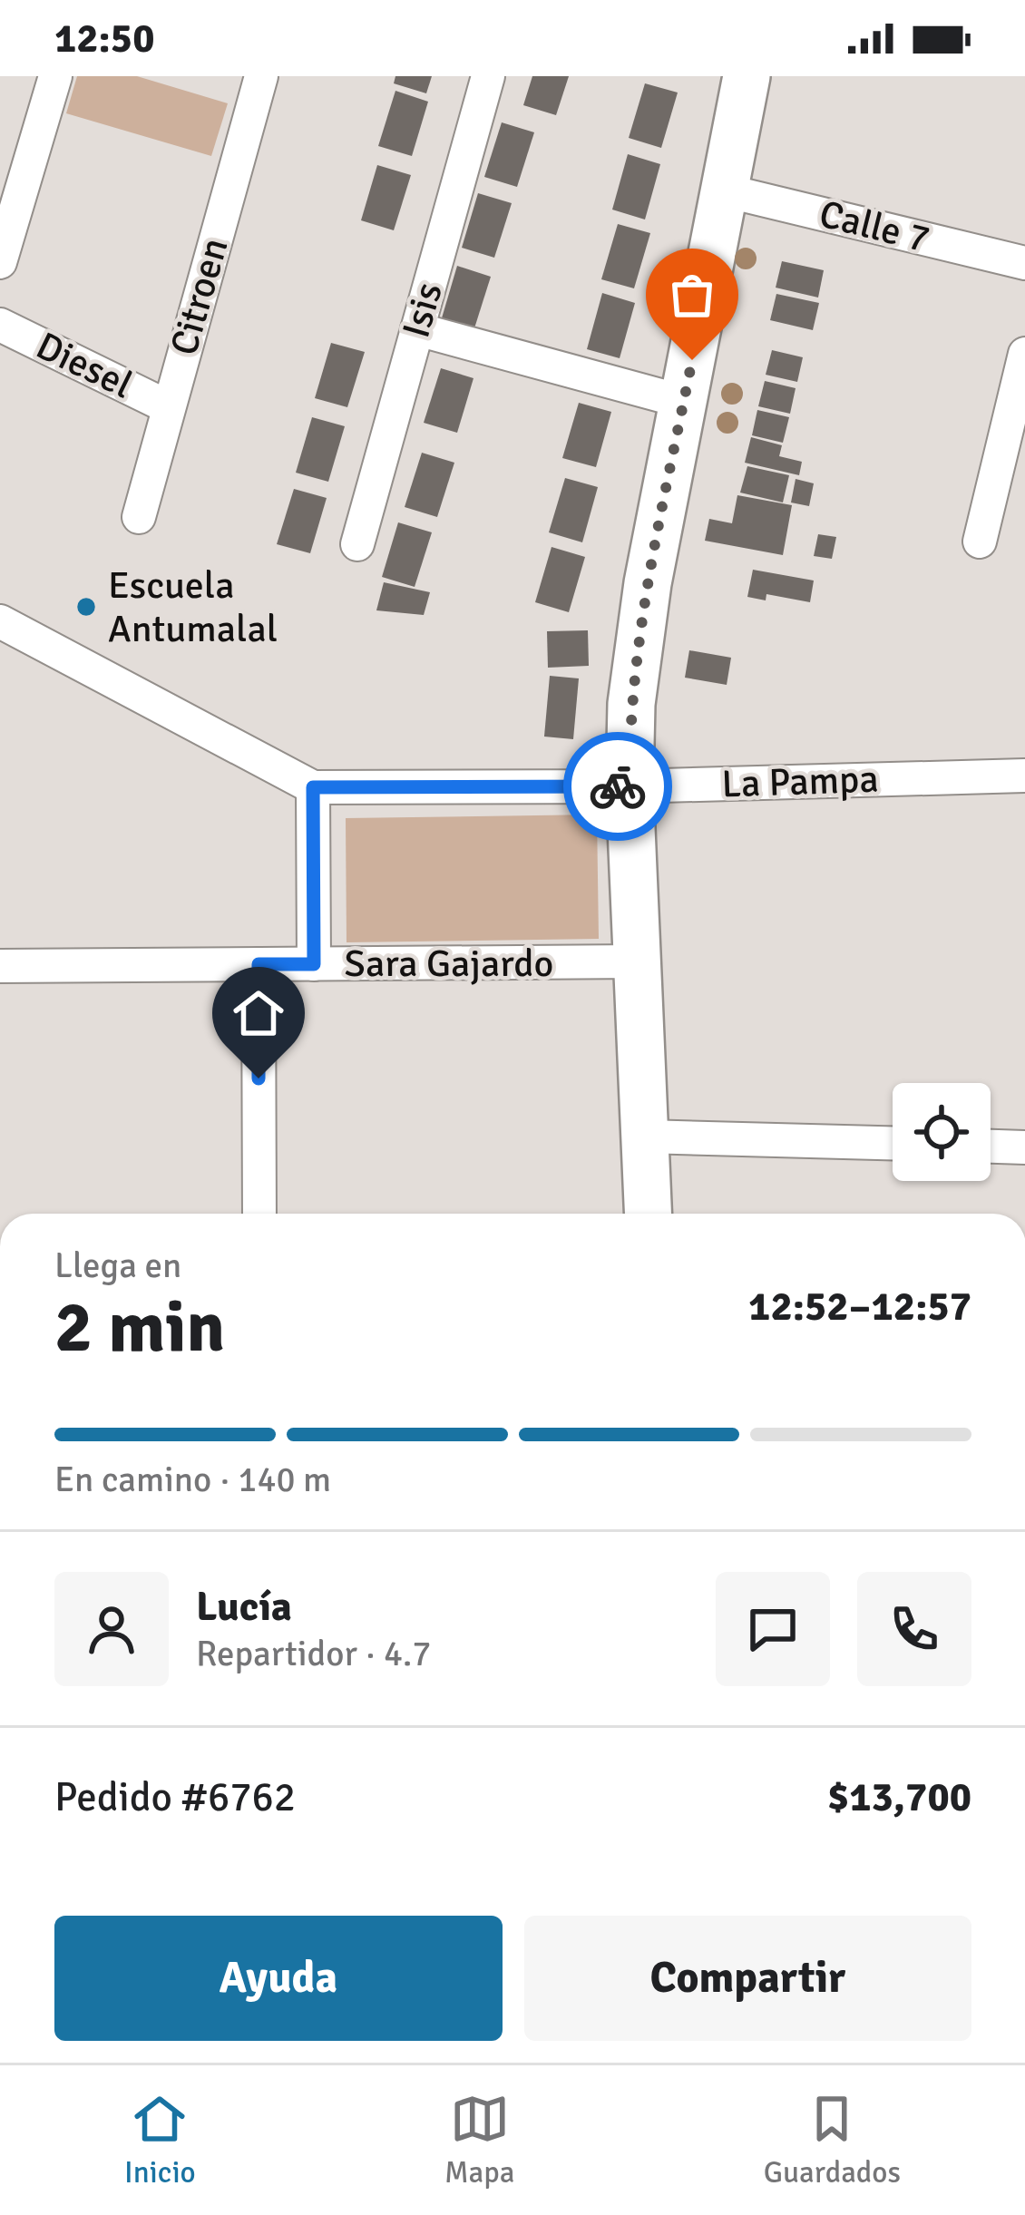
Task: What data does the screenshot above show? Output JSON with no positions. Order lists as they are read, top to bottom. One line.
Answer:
{"streets":{"street":["Calle 7","Citroen","Isis","Diesel","La Pampa","Sara Gajardo"]},"crossings":[["Citroen","Diesel"]],"places":["Escuela Antumalal"],"page":{"status":"12:50","heading":["2 min","Llega en","12:52–12:57"],"panel":["Lucía","Repartidor · 4.7","Pedido #6762","$13,700"],"bar":"En camino · 140 m","buttons":["Ayuda","Compartir"],"tabs":["Inicio","Mapa","Guardados"]}}
